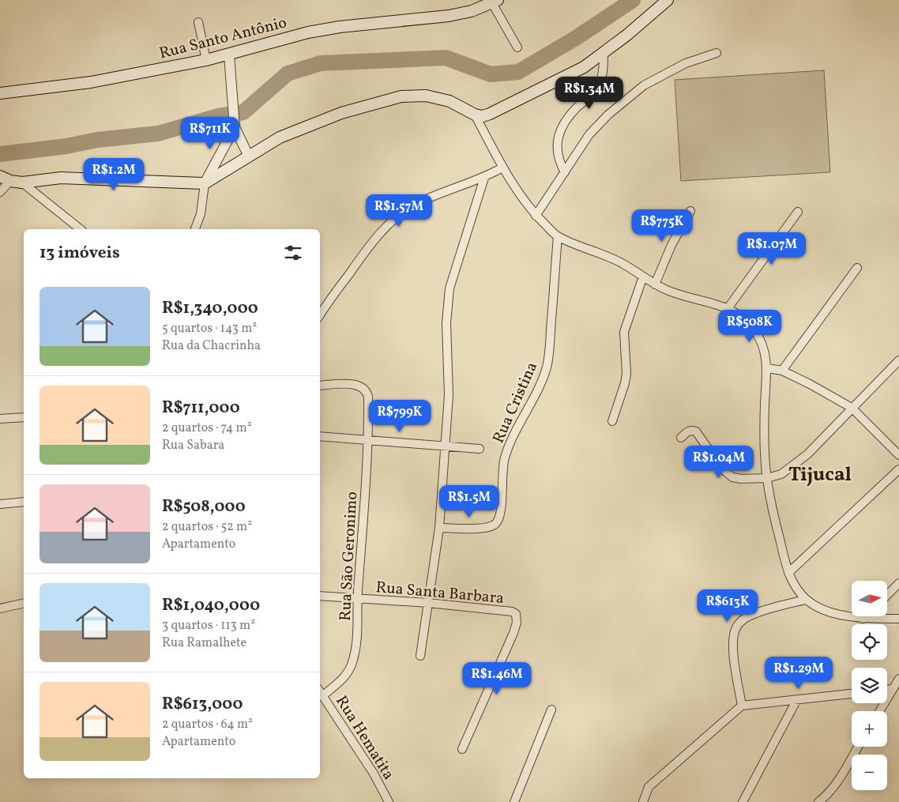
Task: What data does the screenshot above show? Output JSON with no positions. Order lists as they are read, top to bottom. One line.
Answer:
{"streets":{"main road":["Rua Santo Antônio"],"street":["Rua Cristina","Rua São Geronimo","Rua Santa Barbara","Rua Hematita"]},"crossings":[["Rua São Geronimo","Rua Santa Barbara"],["Rua São Geronimo","Rua Hematita"]],"districts":["Tijucal"],"north":"right","page":{"price":["R$1.34M","R$711K","R$1.2M","R$1.57M","R$775K","R$1.07M","R$508K","R$799K","R$1.04M","R$1.5M","R$613K","R$1.29M","R$1.46M"],"heading":"13 imóveis","list":[{"name":"R$1,340,000","note":"5 quartos · 143 m² · Rua da Chacrinha"},{"name":"R$711,000","note":"2 quartos · 74 m² · Rua Sabara"},{"name":"R$508,000","note":"2 quartos · 52 m² · Apartamento"},{"name":"R$1,040,000","note":"3 quartos · 113 m² · Rua Ramalhete"},{"name":"R$613,000","note":"2 quartos · 64 m² · Apartamento"}],"map_buttons":["+","−"]}}
